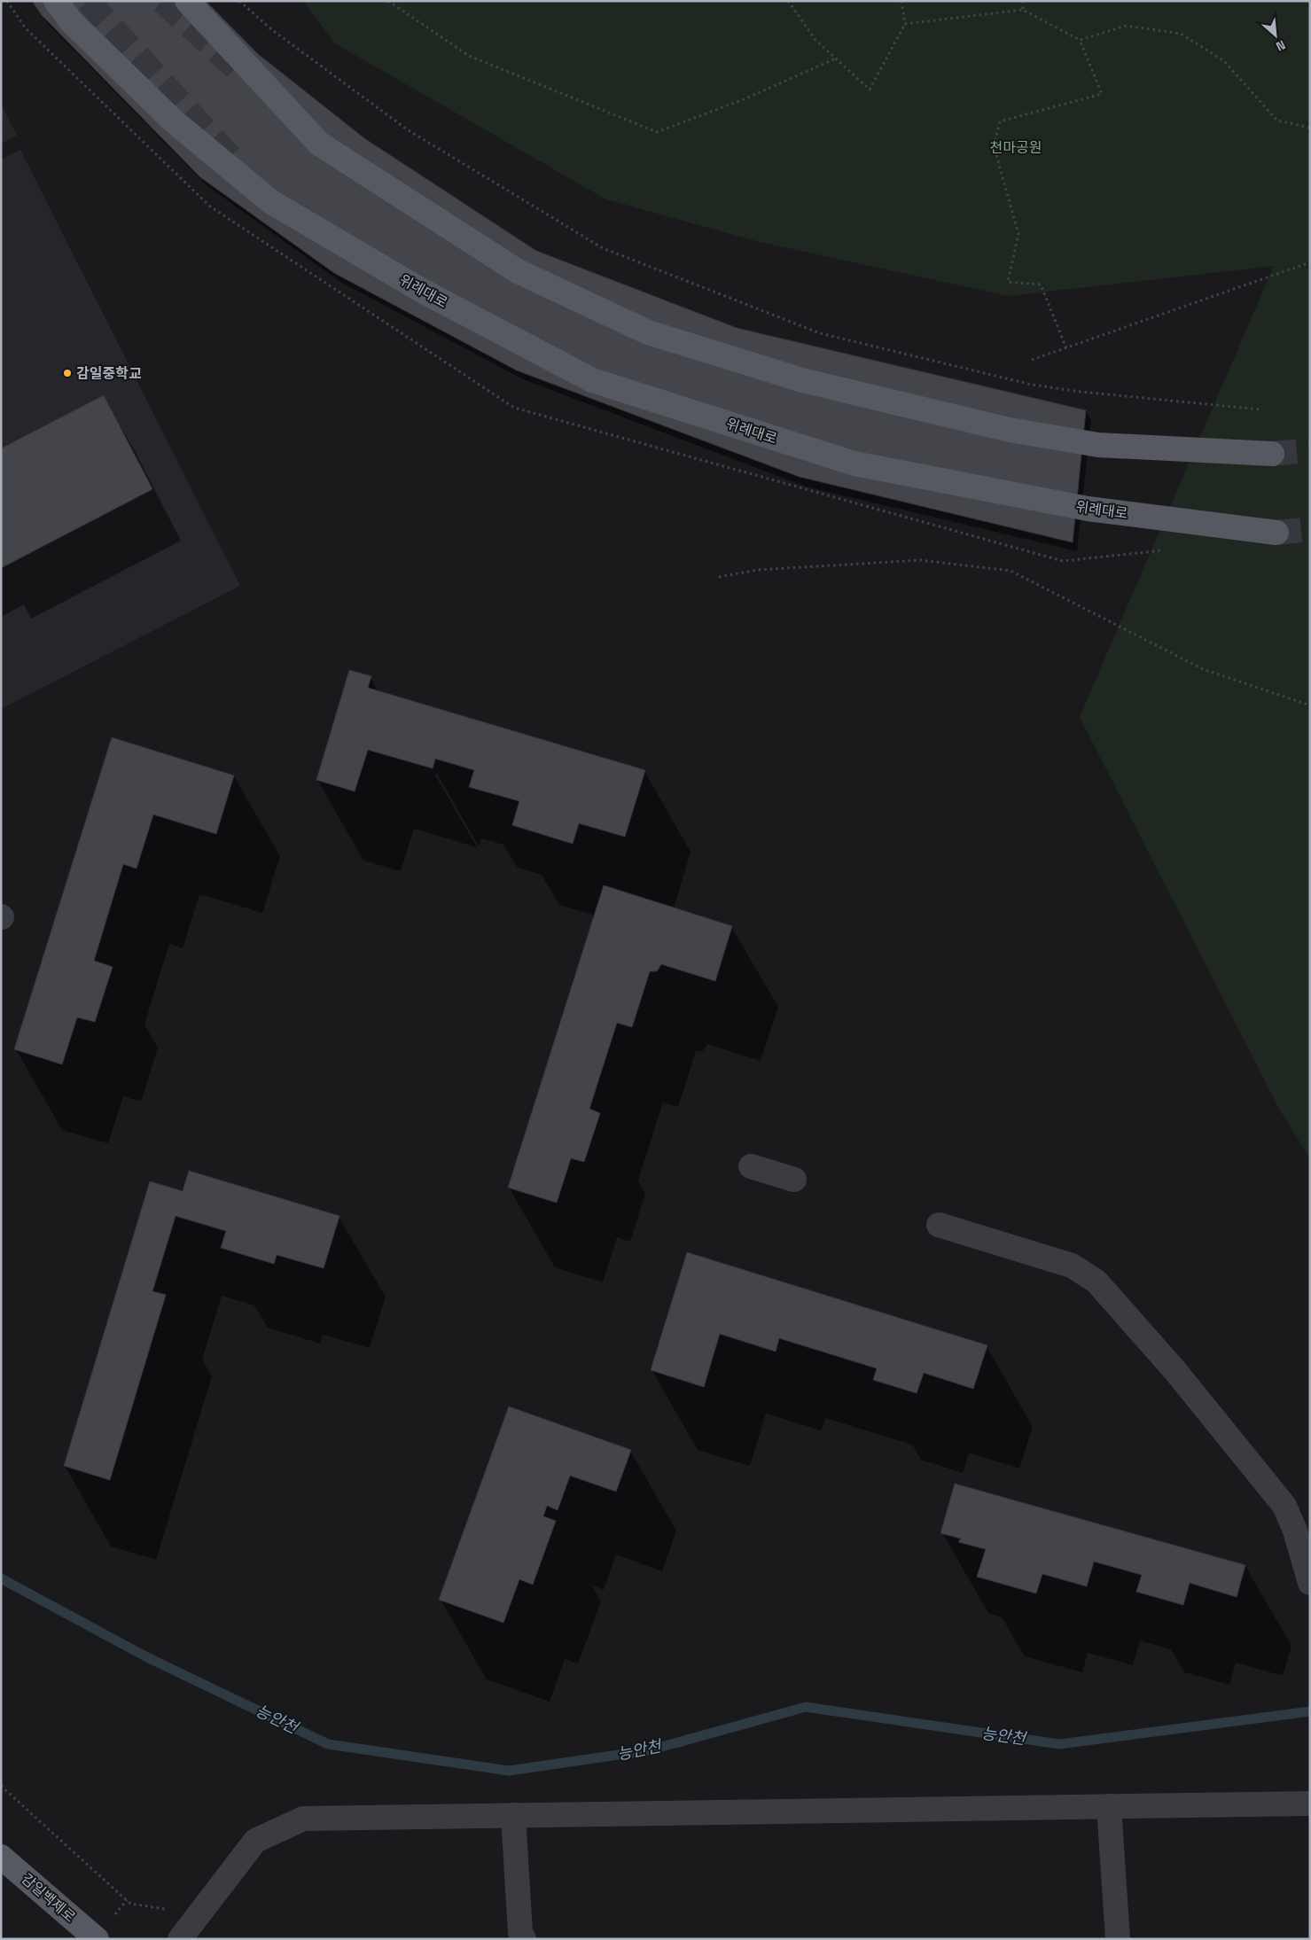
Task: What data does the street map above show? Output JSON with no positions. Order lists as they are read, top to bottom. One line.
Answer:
{"streets":{"main road":["위례대로","감일백제로"]},"water":["능안천"],"parks":["천마공원"],"places":["감일중학교"],"north":"bottom right"}
